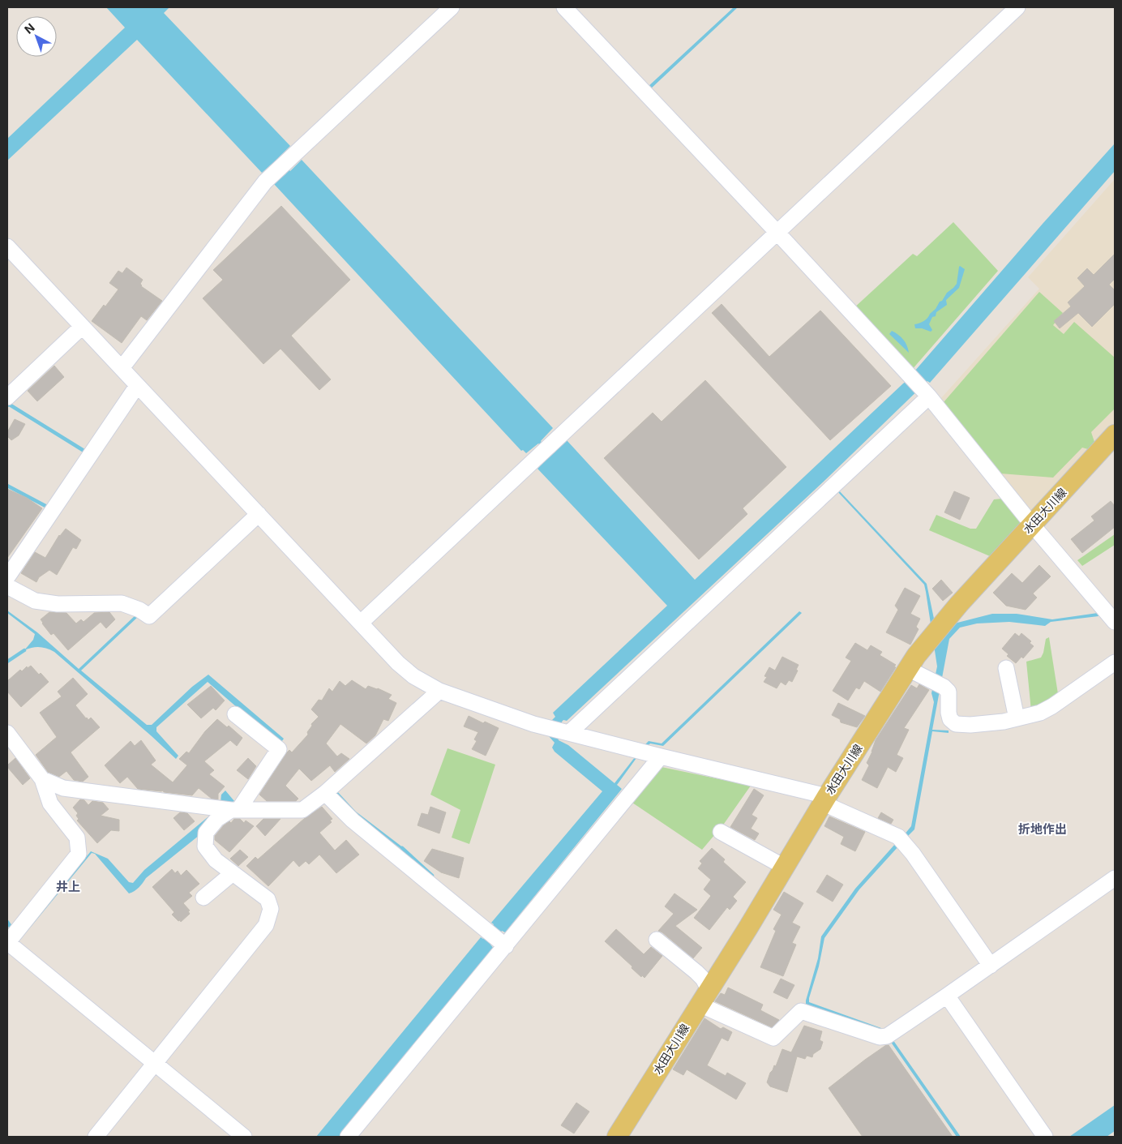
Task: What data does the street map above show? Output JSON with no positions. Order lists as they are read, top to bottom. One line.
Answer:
{"streets":{"main road":["水田大川線"]},"districts":["折地作出","井上"],"north":"top left"}
